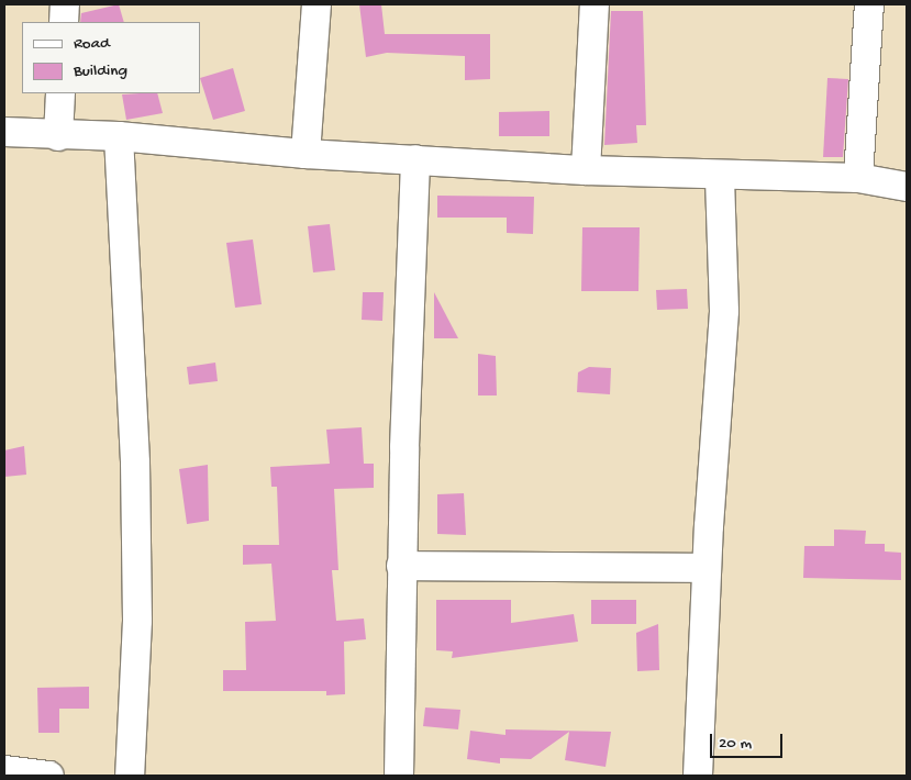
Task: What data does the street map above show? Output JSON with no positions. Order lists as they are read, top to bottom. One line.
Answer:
{"legend":["Road","Building"],"scale_bar":"20 m"}
